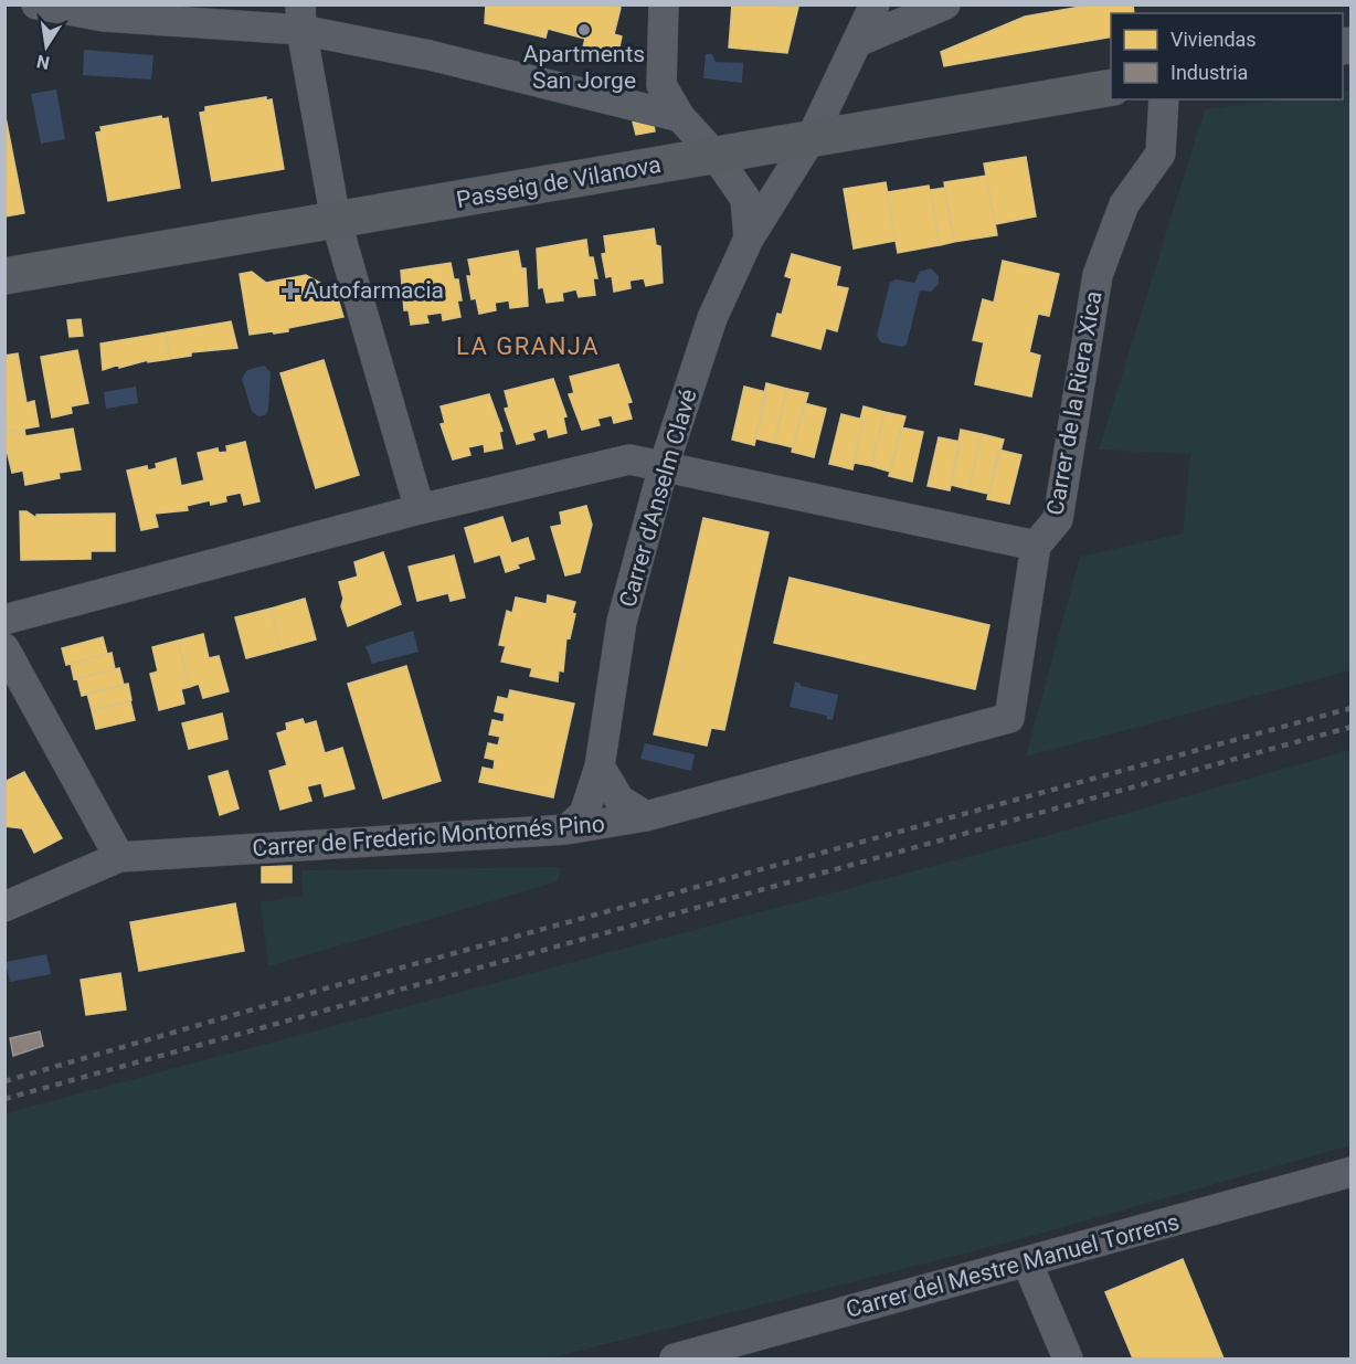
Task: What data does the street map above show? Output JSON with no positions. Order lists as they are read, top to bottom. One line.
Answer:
{"streets":{"street":["Passeig de Vilanova","Carrer de la Riera Xica","Carrer d'Anselm Clavé","Carrer de Frederic Montornés Pino","Carrer del Mestre Manuel Torrens"]},"crossings":[["Passeig de Vilanova","Carrer d'Anselm Clavé"],["Carrer de la Riera Xica","Carrer de Frederic Montornés Pino"],["Carrer d'Anselm Clavé","Carrer de Frederic Montornés Pino"]],"districts":["LA GRANJA"],"places":{"other":["Apartments San Jorge"],"health":["Autofarmacia"]},"legend":["Viviendas","Industria"],"north":"bottom"}
